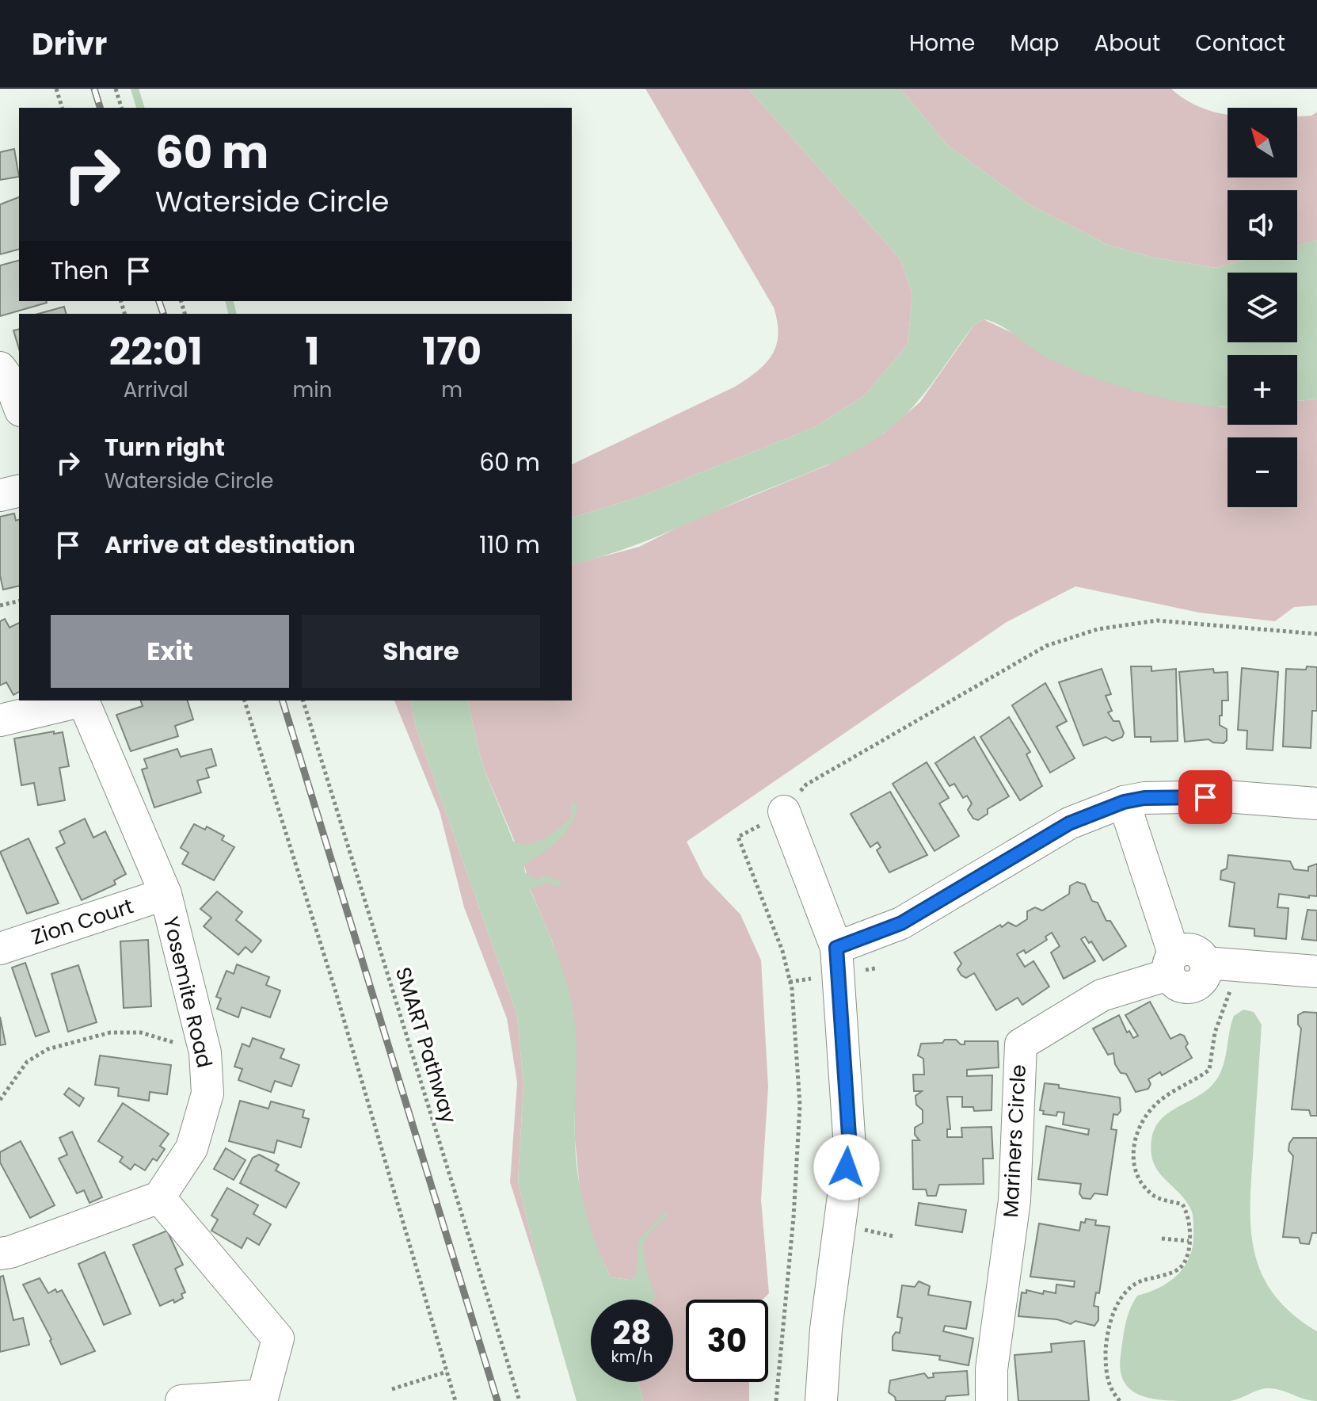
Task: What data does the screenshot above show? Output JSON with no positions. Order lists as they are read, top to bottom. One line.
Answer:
{"streets":{"street":["Zion Court","Yosemite Road","Mariners Circle"],"path":["SMART Pathway"]},"crossings":[["Zion Court","Yosemite Road"]],"north":"top left","page":{"header":"Drivr","nav":["Home","Map","About","Contact"],"map_buttons":["+","−"],"turn":["60 m","Waterside Circle"],"then":"Then","eta":["22:01","Arrival","1","min","170","m"],"list":[{"name":"Turn right","note":"Waterside Circle","value":"60 m"},{"name":"Arrive at destination","value":"110 m"}],"buttons":["Exit","Share"],"speed":"28 km/h","limit":"30"}}
